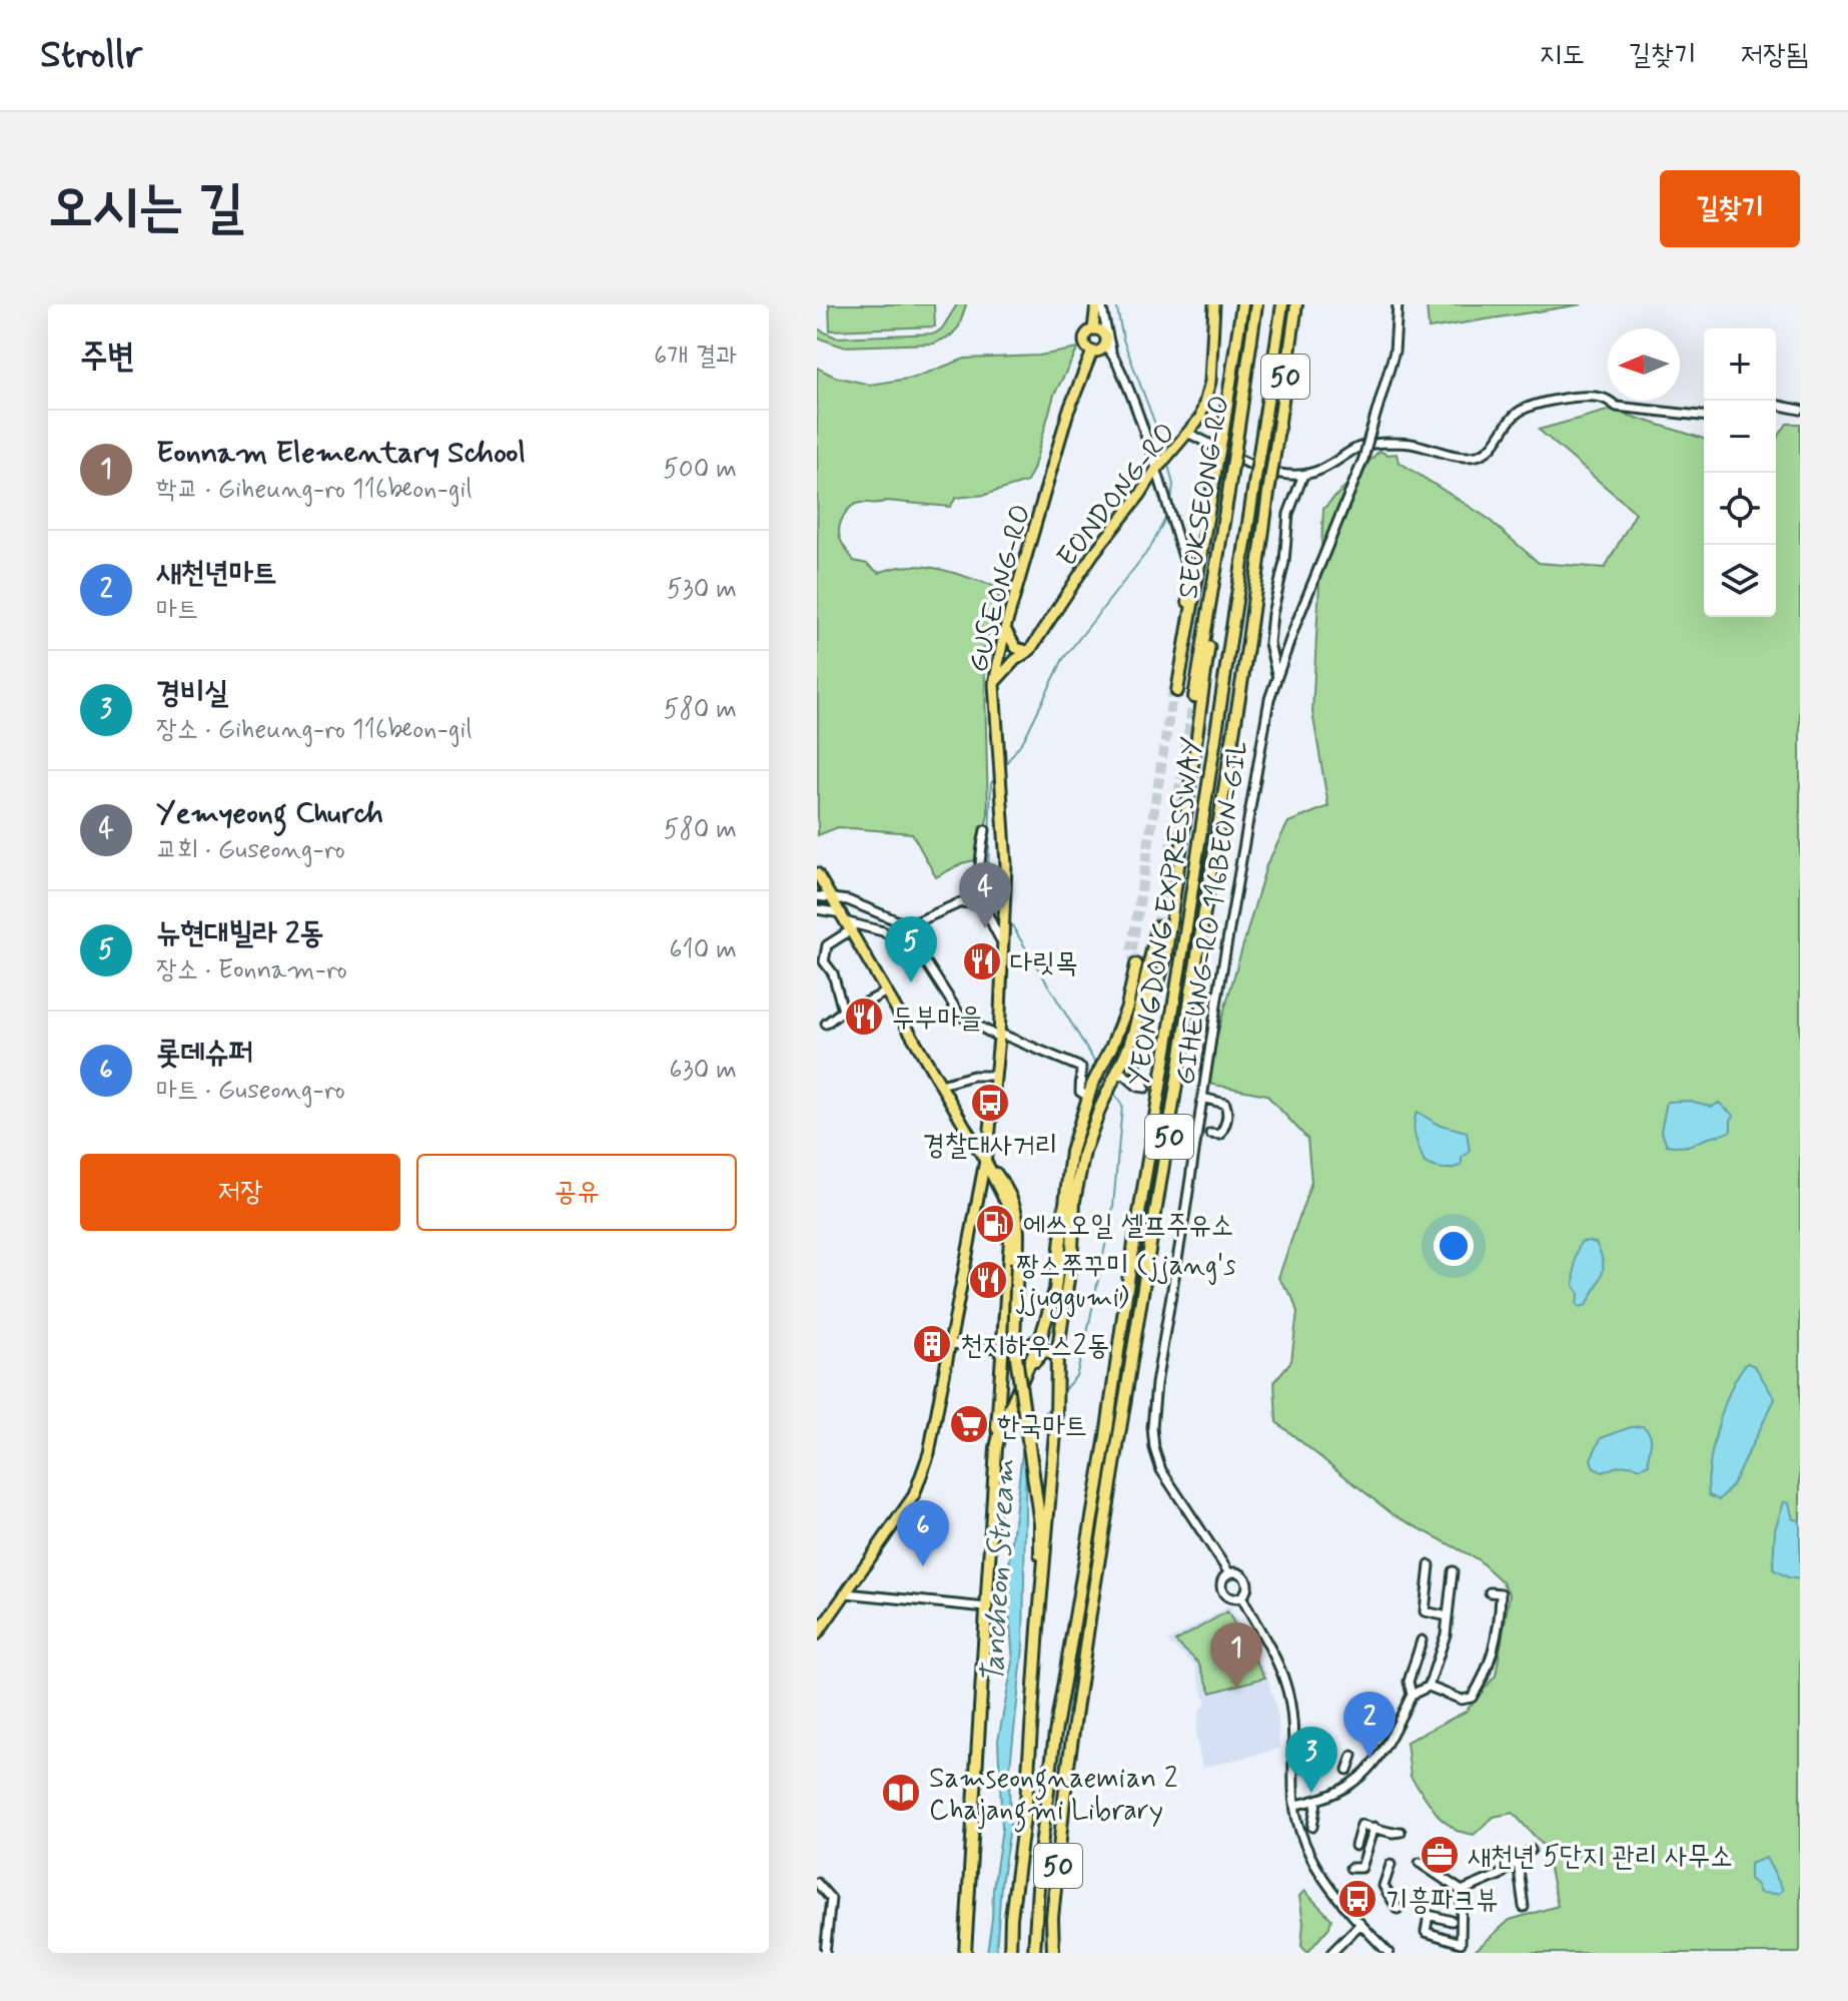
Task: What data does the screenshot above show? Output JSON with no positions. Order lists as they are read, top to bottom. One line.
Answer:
{"streets":{"highway":["50","SEOKSEONG-RO","YEONGDONG EXPRESSWAY"],"main road":["EONDONG-RO","GUSEONG-RO"],"street":["GIHEUNG-RO 116BEON-GIL"]},"crossings":[["EONDONG-RO","GUSEONG-RO"]],"water":["Tancheon Stream"],"places":{"restaurant":["다릿목","두부마을","짱스쭈꾸미 (jjang's jjuggumi)"],"bus stop":["경찰대사거리","기흥파크뷰"],"fuel station":["에쓰오일 셀프주유소"],"building":["천지하우스2동"],"supermarket":["한국마트"],"library":["Samseongnaemian 2 Chajangmi Library"],"office":["새천년 5단지 관리 사무소"]},"north":"left","page":{"header":"Strollr","nav":["지도","길찾기","저장됨"],"buttons":["길찾기",["저장","공유"]],"title":"오시는 길","heading":["주변","6개 결과"],"map_buttons":["+","−"],"list":[{"mark":"1","name":"Eonnam Elementary School","note":"학교 · Giheung-ro 116beon-gil","value":"500 m"},{"mark":"2","name":"새천년마트","note":"마트","value":"530 m"},{"mark":"3","name":"경비실","note":"장소 · Giheung-ro 116beon-gil","value":"580 m"},{"mark":"4","name":"Yemyeong Church","note":"교회 · Guseong-ro","value":"580 m"},{"mark":"5","name":"뉴현대빌라 2동","note":"장소 · Eonnam-ro","value":"610 m"},{"mark":"6","name":"롯데슈퍼","note":"마트 · Guseong-ro","value":"630 m"}],"pins":["4","5","6","1","2","3"]}}
